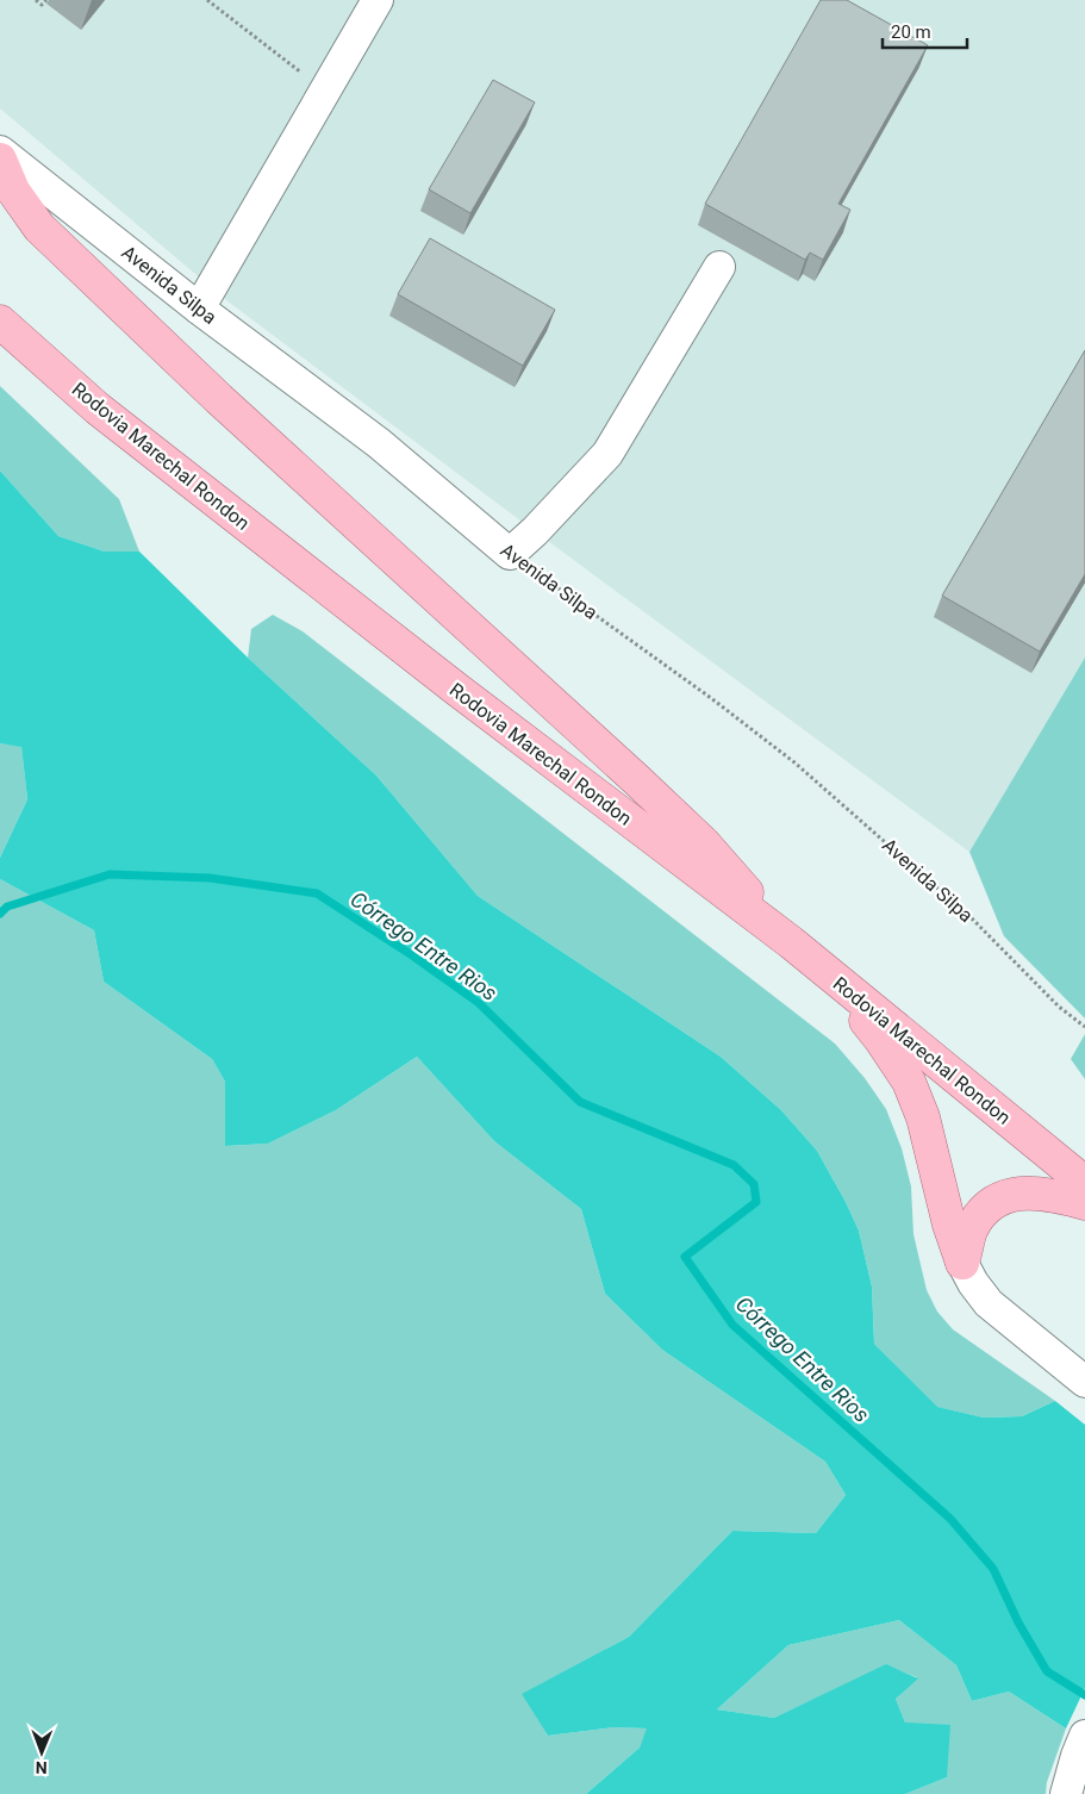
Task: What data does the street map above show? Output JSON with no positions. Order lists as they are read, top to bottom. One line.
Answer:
{"streets":{"main road":["Rodovia Marechal Rondon"],"street":["Avenida Silpa"]},"water":["Córrego Entre Rios"],"scale_bar":"20 m","north":"bottom"}
